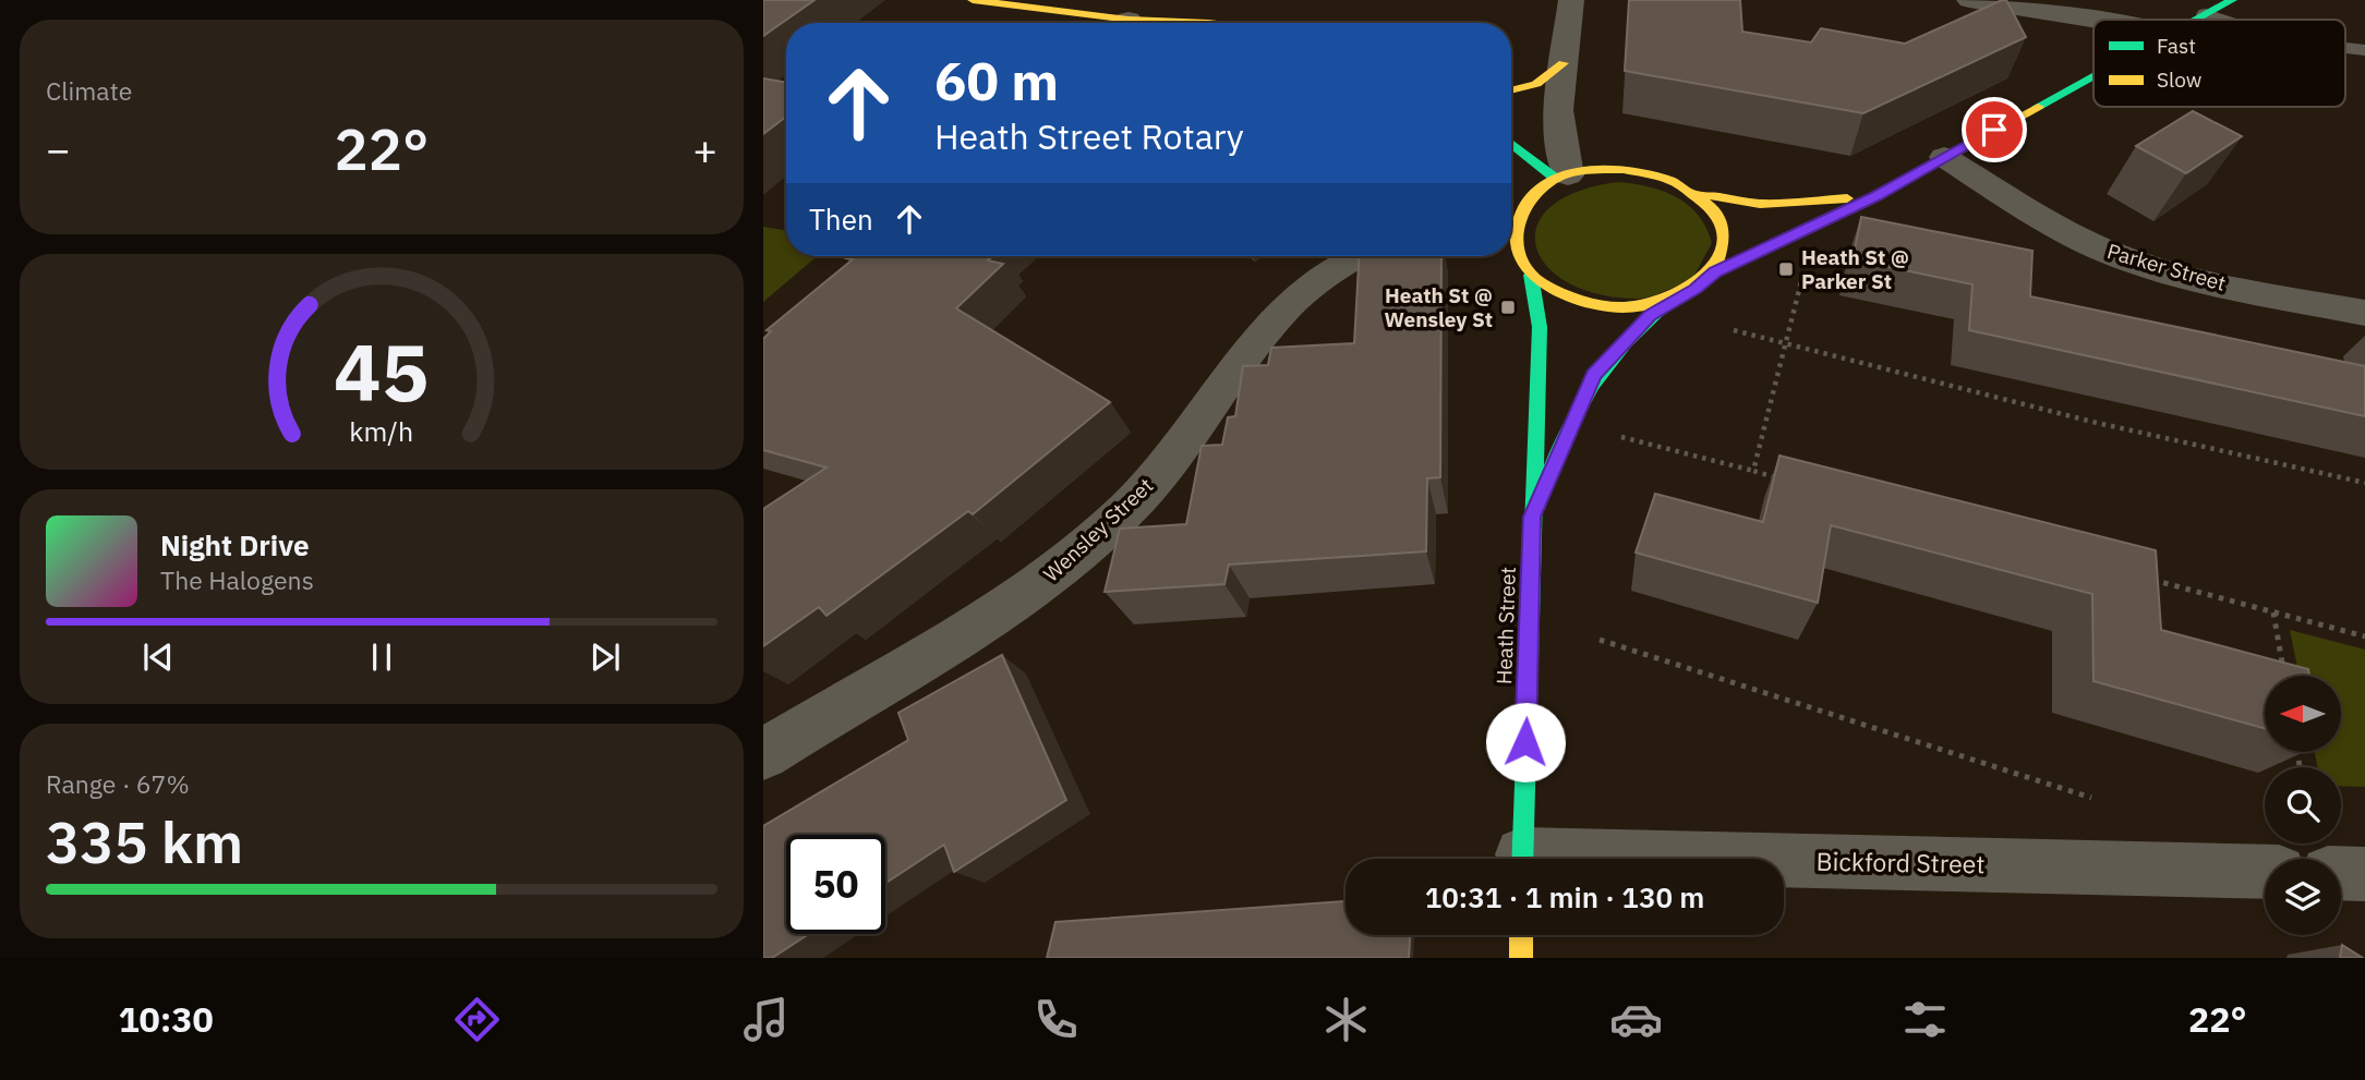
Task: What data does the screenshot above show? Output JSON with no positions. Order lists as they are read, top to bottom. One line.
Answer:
{"streets":{"main road":["Heath Street"],"street":["Parker Street","Wensley Street","Bickford Street"]},"places":{"transit":["Heath St @ Parker St","Heath St @ Wensley St"]},"legend":["Fast","Slow"],"north":"left","page":{"tile":["Climate",["Range · 67%","335 km"]],"turn":["60 m","Heath Street Rotary"],"heat":["−","22°","+"],"then":"Then","song":["Night Drive","The Halogens"],"limit":"50","trip":"10:31 · 1 min · 130 m","tabs":["10:30","22°"],"gauge":["45","km/h"]}}
